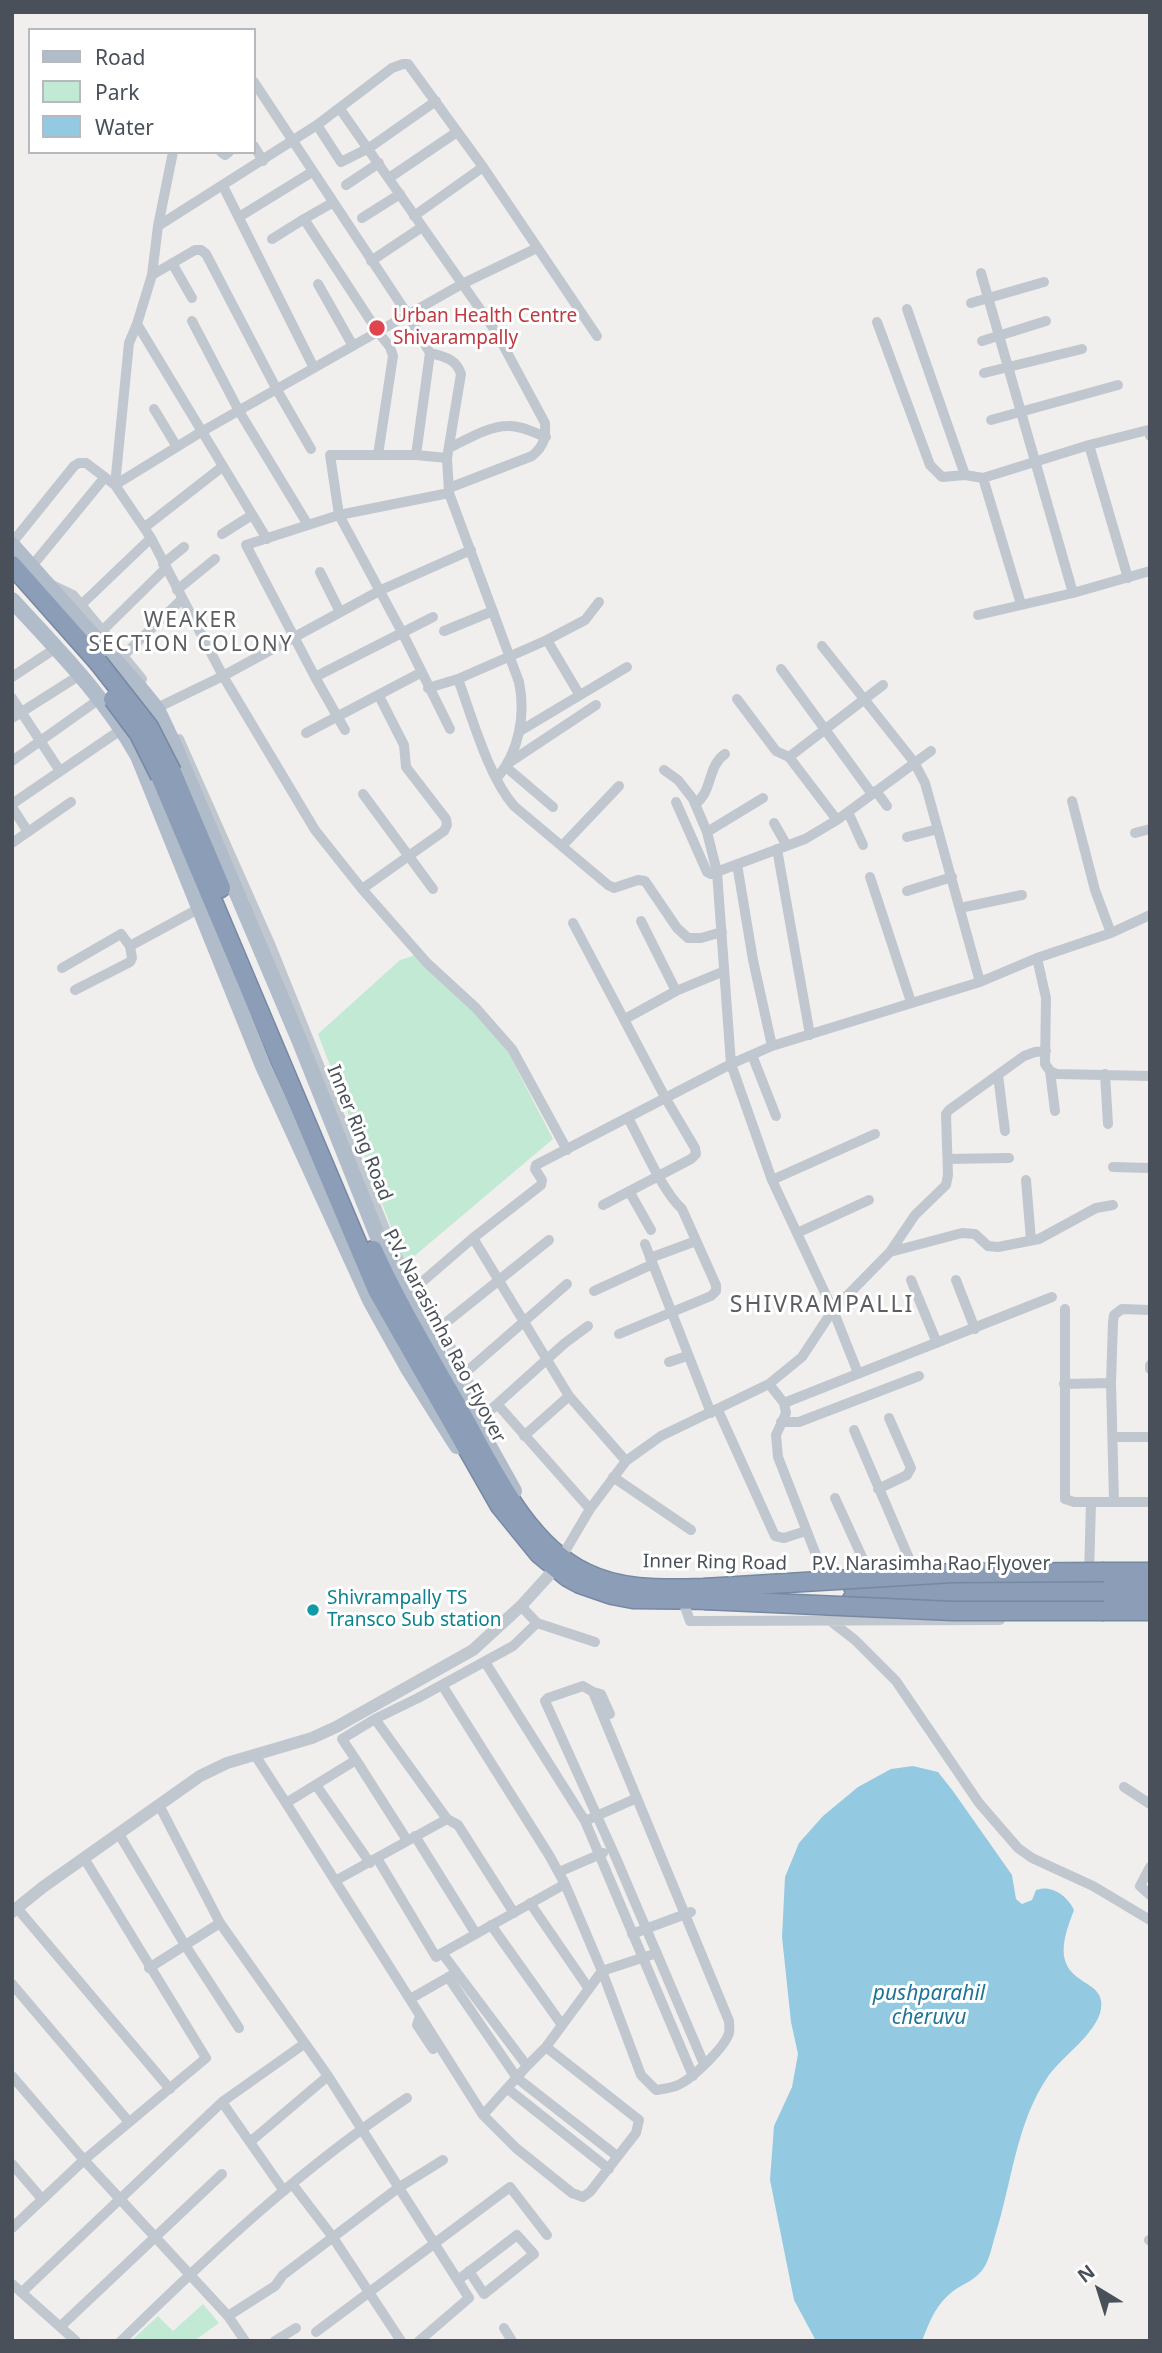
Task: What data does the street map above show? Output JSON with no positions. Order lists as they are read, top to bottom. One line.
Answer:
{"streets":{"highway":["P.V. Narasimha Rao Flyover"],"main road":["Inner Ring Road"]},"crossings":[["Inner Ring Road","P.V. Narasimha Rao Flyover"]],"districts":["WEAKER SECTION COLONY","SHIVRAMPALLI"],"water":["pushparahil cheruvu"],"places":["Urban Health Centre Shivarampally","Shivrampally TS Transco Sub station"],"legend":["Road","Park","Water"],"north":"top left"}
